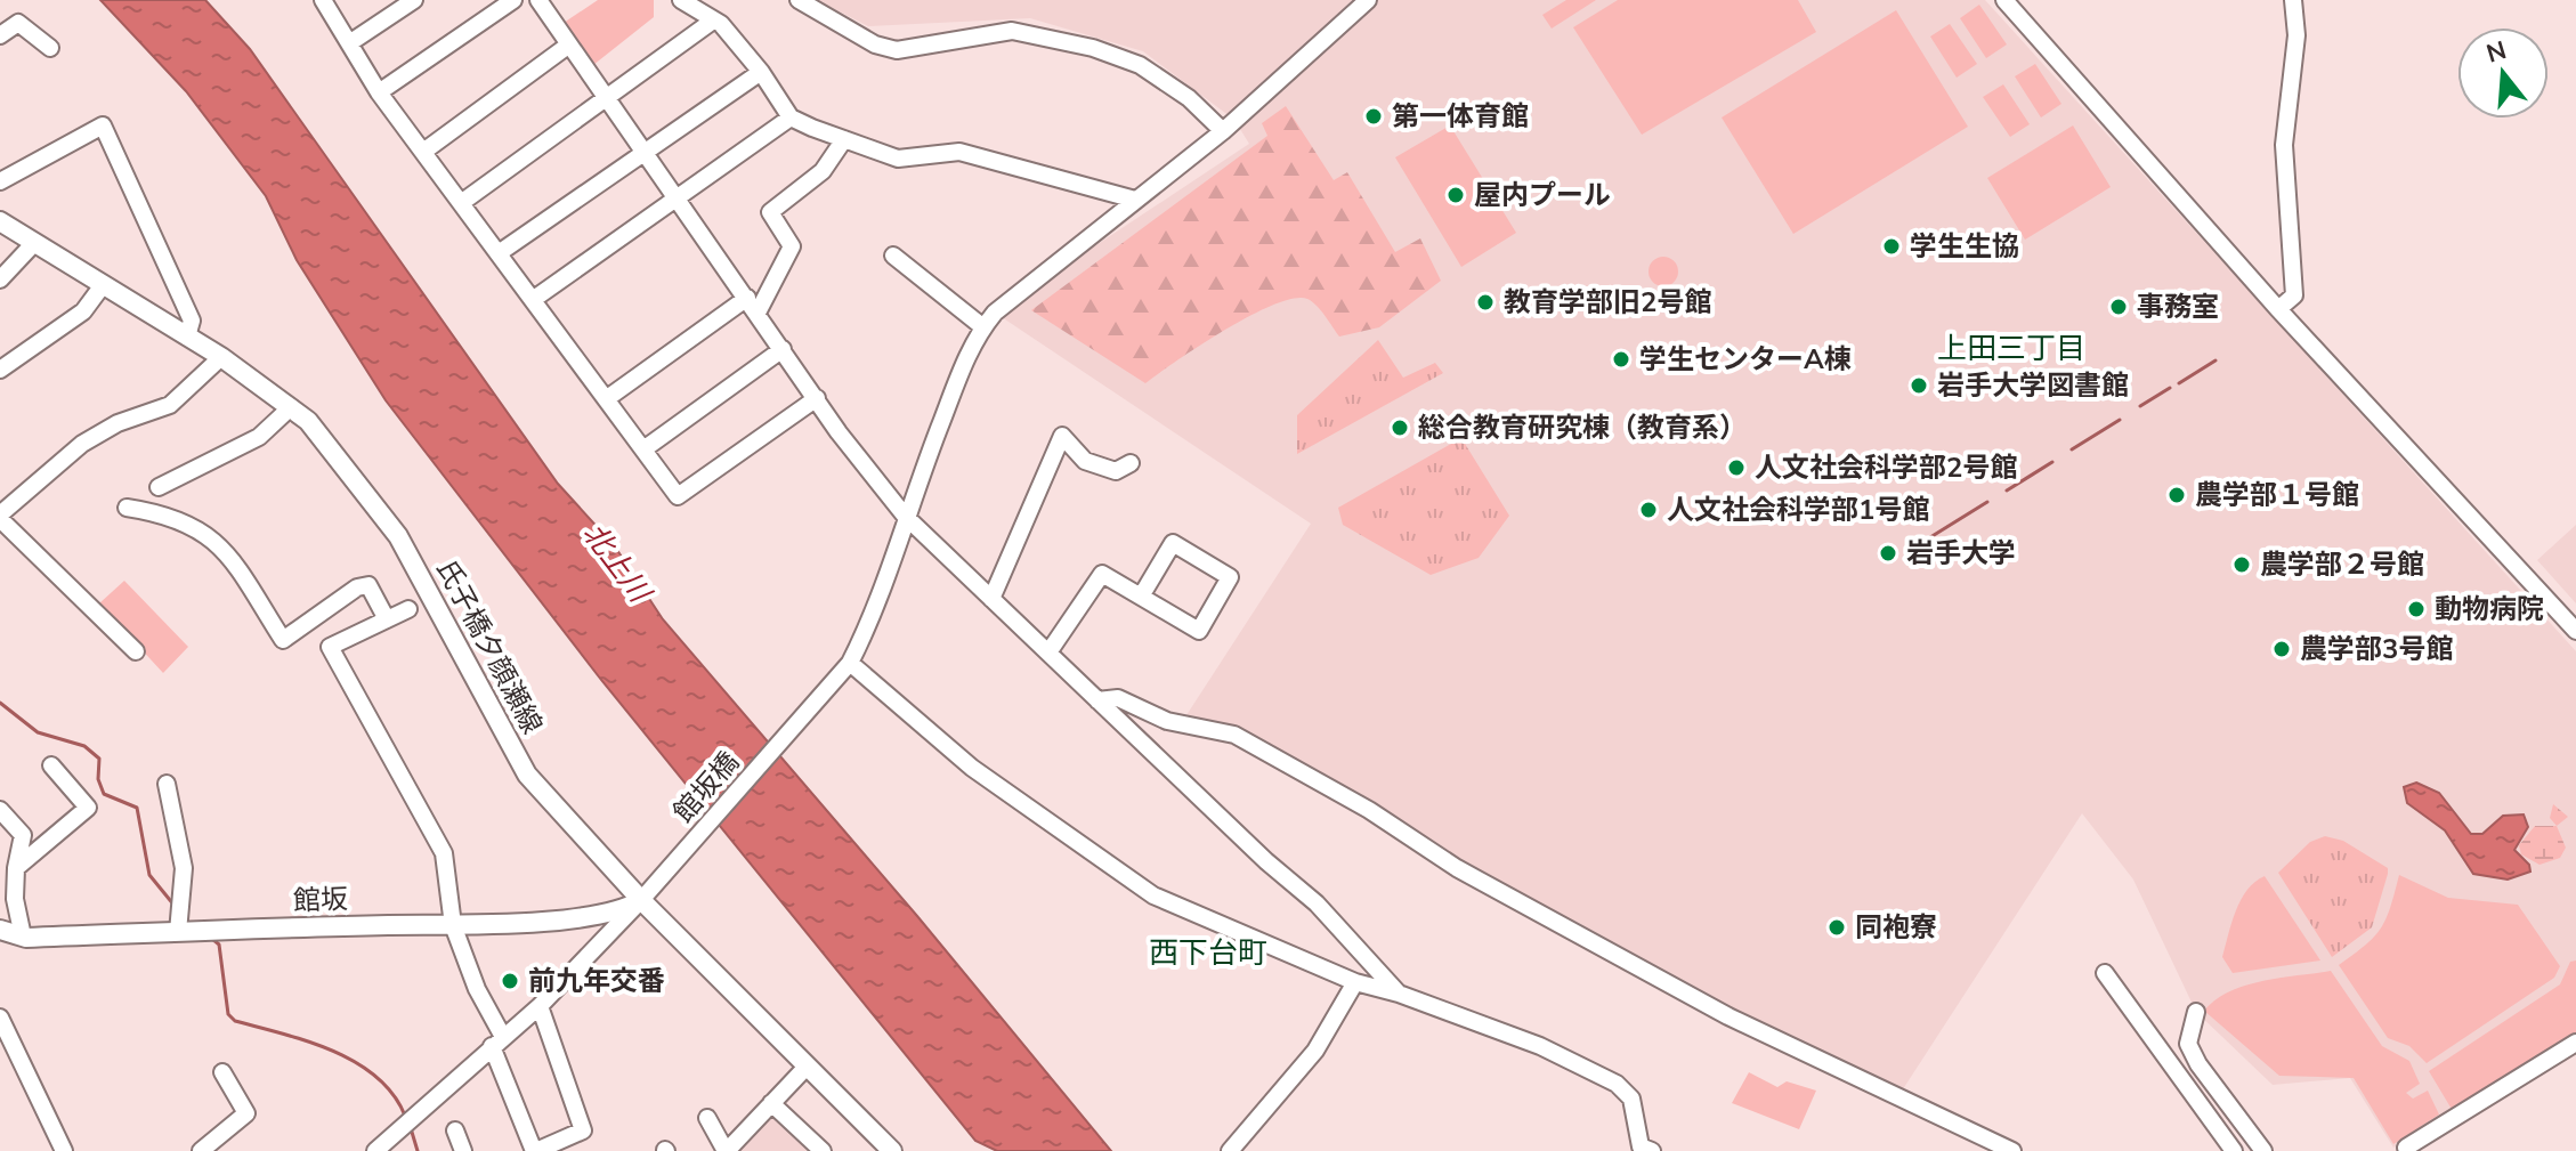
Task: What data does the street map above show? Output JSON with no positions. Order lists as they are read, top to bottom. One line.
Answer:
{"streets":{"main road":["氏子橋夕顔瀬線","館坂"],"street":["館坂橋"]},"crossings":[["氏子橋夕顔瀬線","館坂橋"],["氏子橋夕顔瀬線","館坂"],["館坂橋","館坂"]],"districts":["上田三丁目","西下台町"],"water":["北上川"],"places":["第一体育館","屋内プール","学生生協","教育学部旧2号館","事務室","学生センターA棟","岩手大学図書館","総合教育研究棟（教育系）","人文社会科学部2号館","農学部１号館","人文社会科学部1号館","岩手大学","農学部２号館","動物病院","農学部3号館","同袍寮","前九年交番"],"north":"top"}
